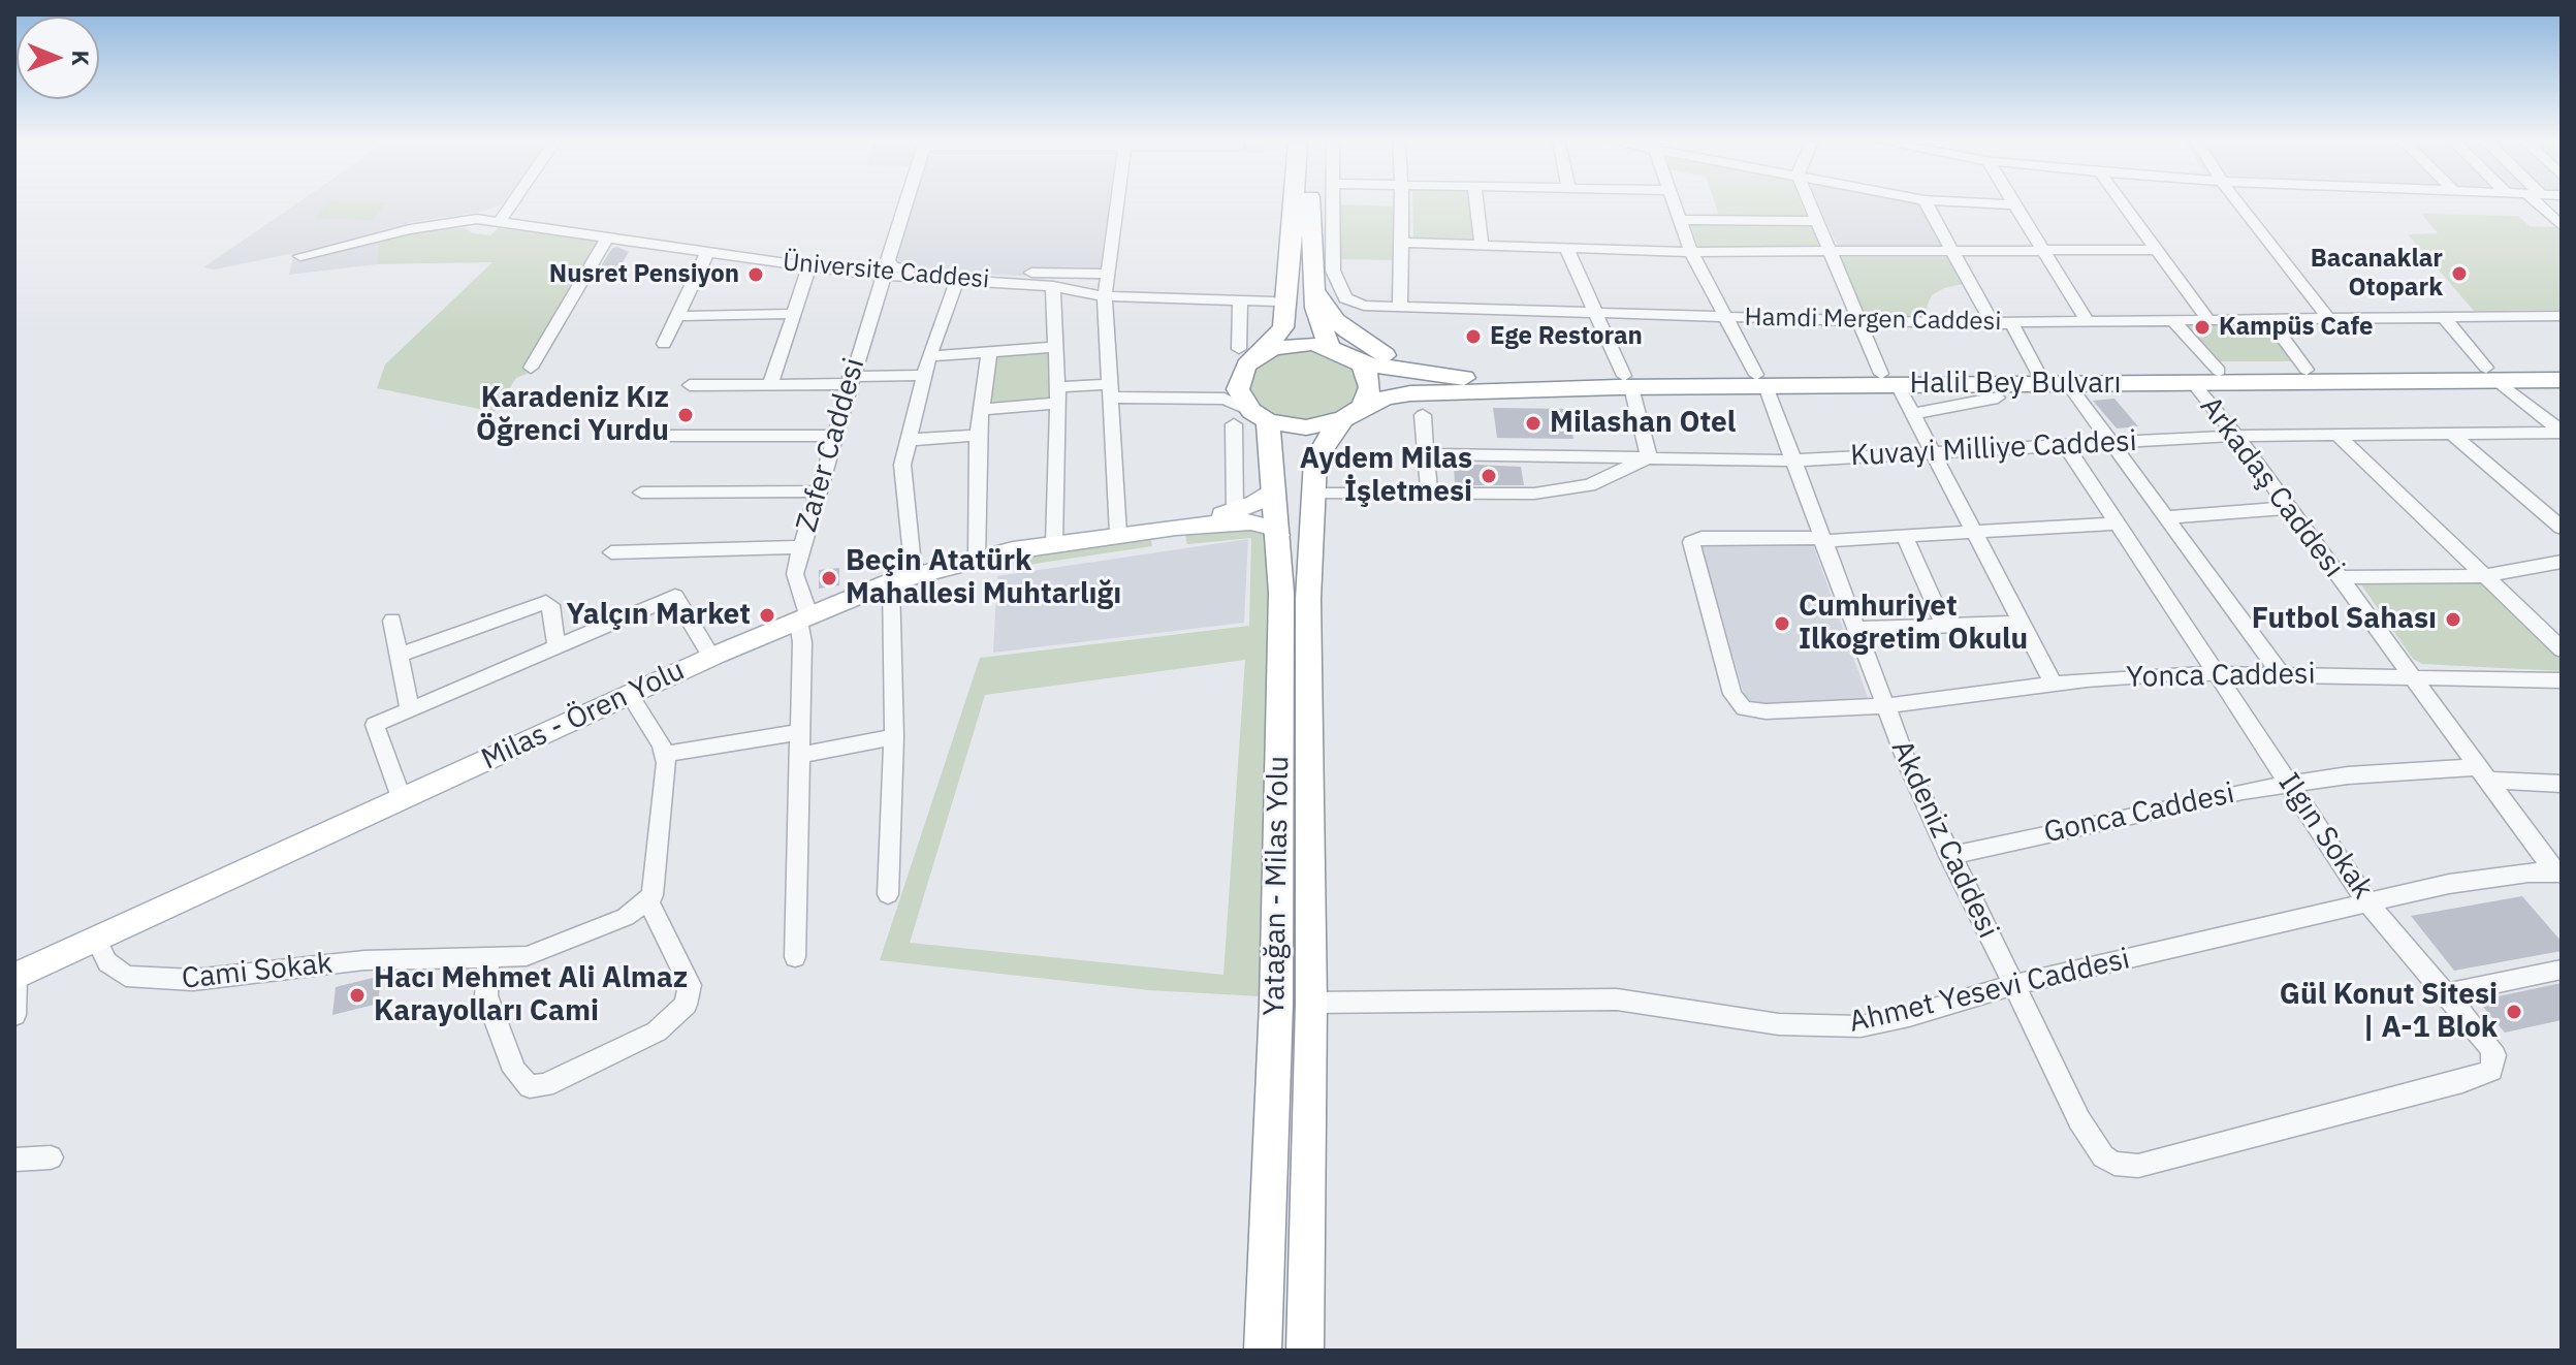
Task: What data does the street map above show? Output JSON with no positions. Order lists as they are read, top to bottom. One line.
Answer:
{"streets":{"highway":["Halil Bey Bulvarı","Yatağan - Milas Yolu"],"main road":["Milas - Ören Yolu"],"street":["Üniversite Caddesi","Hamdi Mergen Caddesi","Zafer Caddesi","Kuvayi Milliye Caddesi","Arkadaş Caddesi","Yonca Caddesi","Gonca Caddesi","Ilgın Sokak","Akdeniz Caddesi","Cami Sokak","Ahmet Yesevi Caddesi"]},"crossings":[["Üniversite Caddesi","Zafer Caddesi"],["Hamdi Mergen Caddesi","Akdeniz Caddesi"],["Halil Bey Bulvarı","Arkadaş Caddesi"],["Halil Bey Bulvarı","Akdeniz Caddesi"],["Zafer Caddesi","Milas - Ören Yolu"],["Kuvayi Milliye Caddesi","Arkadaş Caddesi"],["Kuvayi Milliye Caddesi","Ilgın Sokak"],["Kuvayi Milliye Caddesi","Akdeniz Caddesi"],["Arkadaş Caddesi","Yonca Caddesi"],["Arkadaş Caddesi","Gonca Caddesi"],["Arkadaş Caddesi","Ahmet Yesevi Caddesi"],["Yonca Caddesi","Ilgın Sokak"],["Yonca Caddesi","Akdeniz Caddesi"],["Milas - Ören Yolu","Cami Sokak"],["Gonca Caddesi","Ilgın Sokak"],["Gonca Caddesi","Akdeniz Caddesi"],["Ilgın Sokak","Akdeniz Caddesi"],["Ilgın Sokak","Ahmet Yesevi Caddesi"],["Akdeniz Caddesi","Ahmet Yesevi Caddesi"],["Yatağan - Milas Yolu","Ahmet Yesevi Caddesi"]],"places":["Bacanaklar Otopark","Nusret Pensiyon","Kampüs Cafe","Ege Restoran","Karadeniz Kız Öğrenci Yurdu","Milashan Otel","Aydem Milas İşletmesi","Beçin Atatürk Mahallesi Muhtarlığı","Yalçın Market","Futbol Sahası","Cumhuriyet Ilkogretim Okulu","Hacı Mehmet Ali Almaz Karayolları Cami","Gül Konut Sitesi | A-1 Blok"],"north":"right"}
